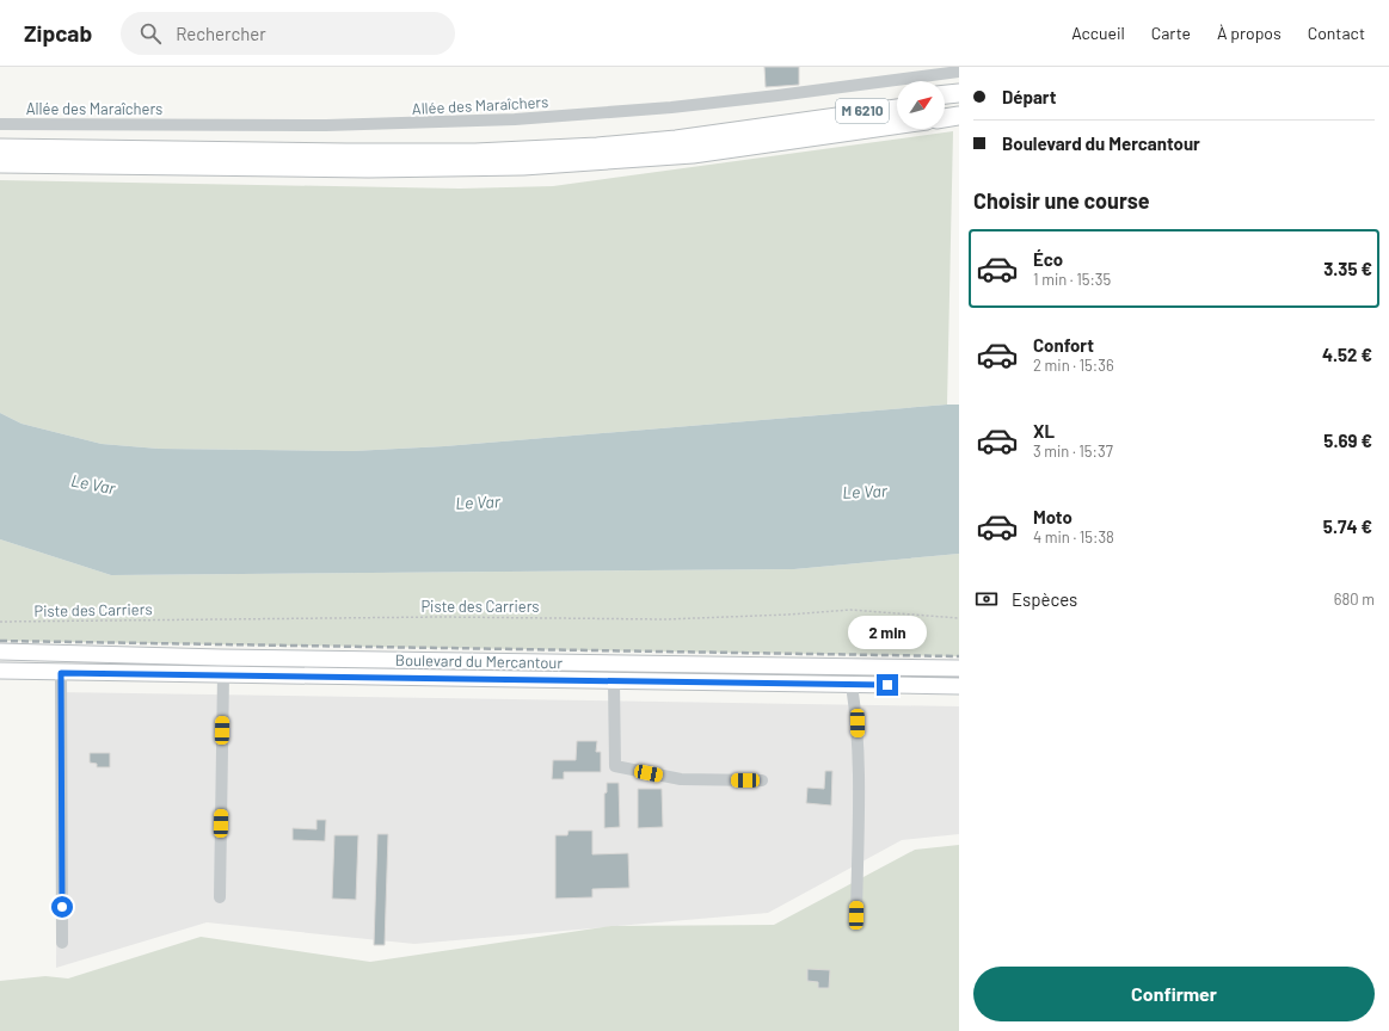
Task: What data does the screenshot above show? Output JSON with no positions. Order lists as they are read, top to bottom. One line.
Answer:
{"streets":{"highway":["M 6210"],"main road":["Boulevard du Mercantour"],"street":["Allée des Maraîchers"],"path":["Piste des Carriers"]},"water":["Le Var"],"north":"top right","page":{"header":"Zipcab","search":"Rechercher","nav":["Accueil","Carte","À propos","Contact"],"banner":["Départ","Boulevard du Mercantour"],"heading":"Choisir une course","list":[{"name":"Éco","note":"1 min · 15:35","value":"3.35 €"},{"name":"Confort","note":"2 min · 15:36","value":"4.52 €"},{"name":"XL","note":"3 min · 15:37","value":"5.69 €"},{"name":"Moto","note":"4 min · 15:38","value":"5.74 €"}],"pay":["Espèces","680 m"],"bubble":"2 min","buttons":"Confirmer"}}
